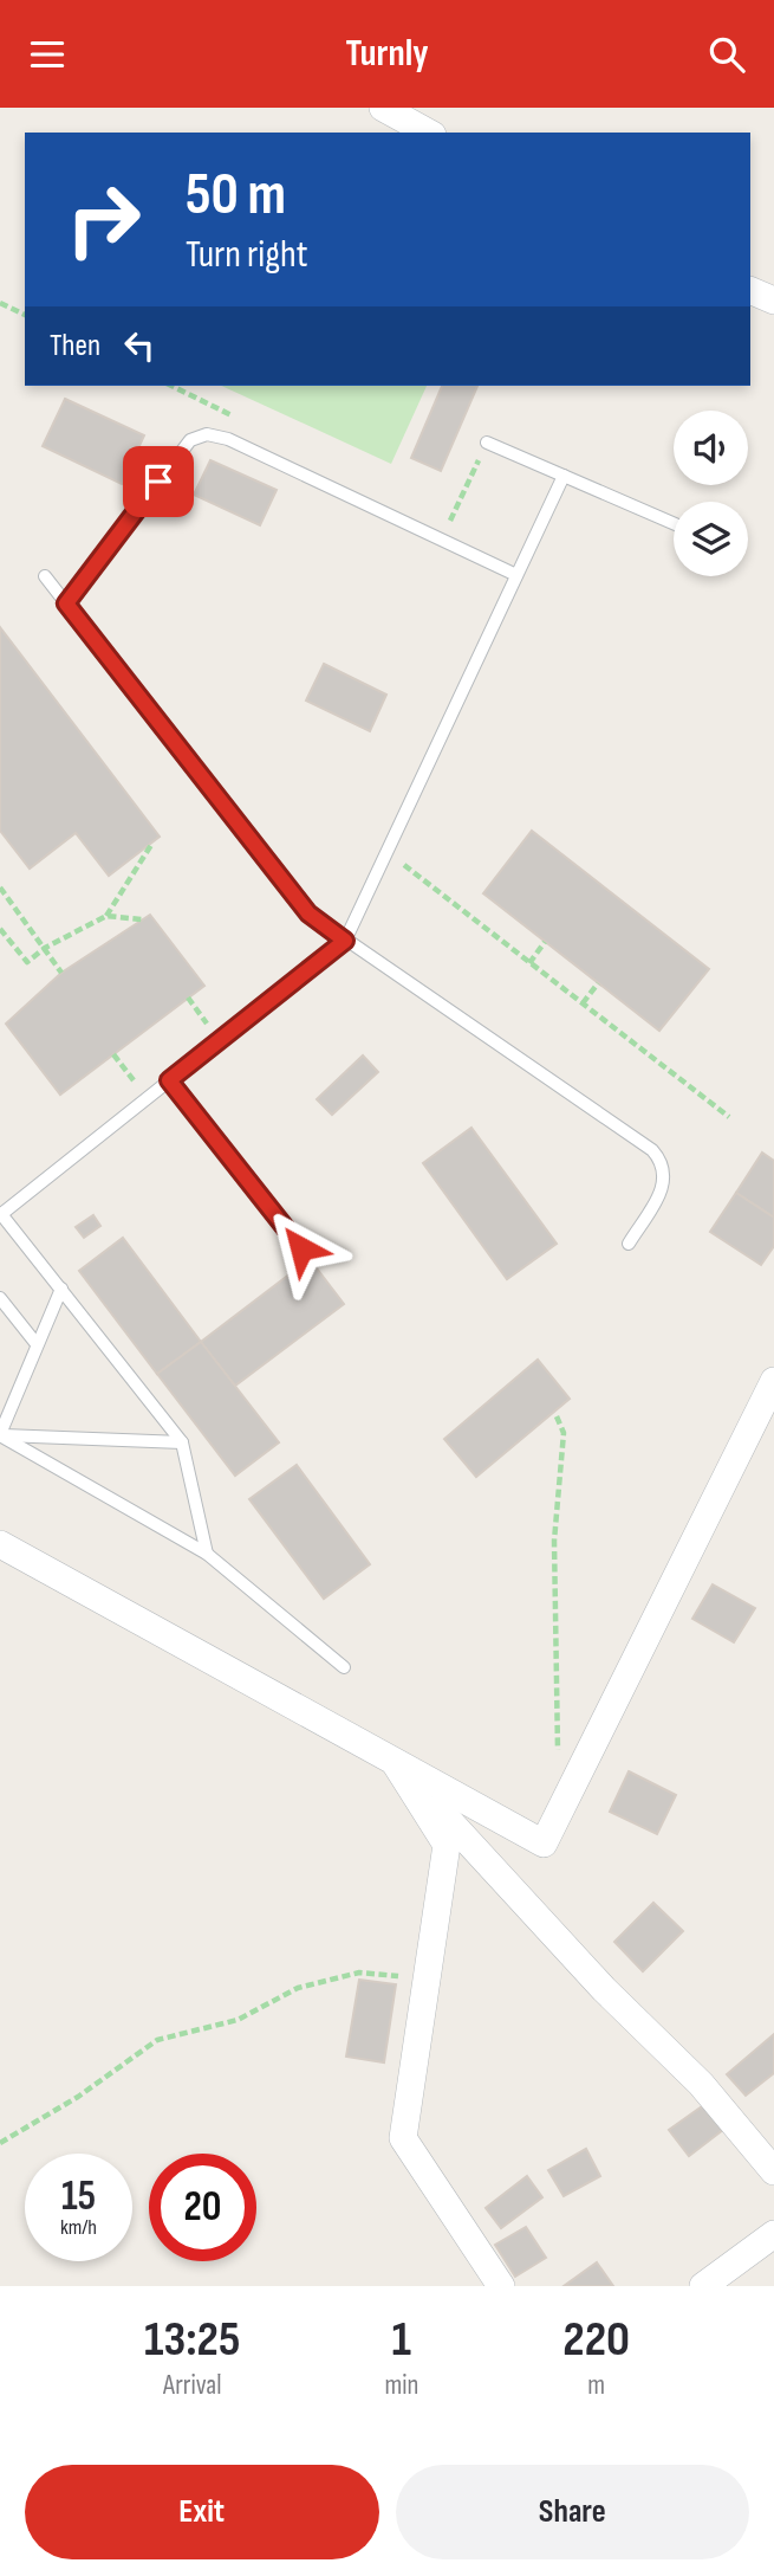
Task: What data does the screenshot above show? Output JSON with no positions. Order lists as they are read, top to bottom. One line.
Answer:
{"page":{"header":"Turnly","turn":["50 m","Turn right"],"then":"Then","speed":"15 km/h","limit":"20","eta":["13:25","Arrival","1","min","220","m"],"buttons":["Exit","Share"]}}
